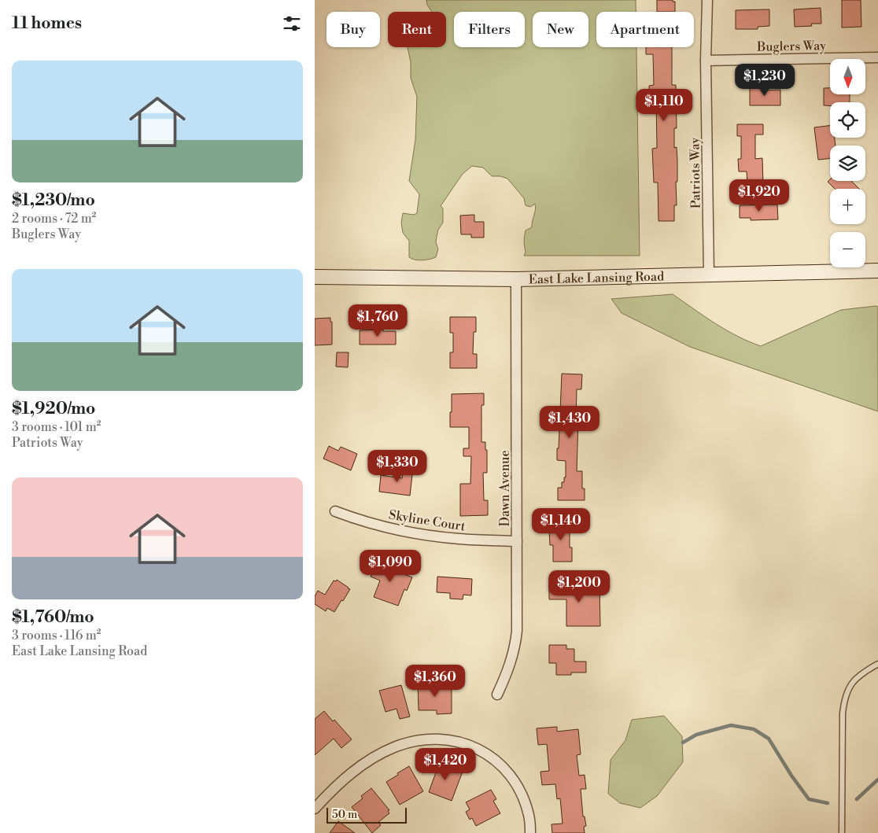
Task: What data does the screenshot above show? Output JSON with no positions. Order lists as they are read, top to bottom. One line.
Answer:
{"streets":{"main road":["East Lake Lansing Road"],"street":["Buglers Way","Patriots Way","Dawn Avenue","Skyline Court"]},"crossings":[["Buglers Way","Patriots Way"],["Patriots Way","East Lake Lansing Road"],["East Lake Lansing Road","Dawn Avenue"],["Dawn Avenue","Skyline Court"]],"scale_bar":"50 m","north":"bottom","page":{"heading":"11 homes","chip":["Buy","Rent","Filters","New","Apartment"],"list":[{"name":"$1,230/mo","note":"2 rooms · 72 m² · Buglers Way"},{"name":"$1,920/mo","note":"3 rooms · 101 m² · Patriots Way"},{"name":"$1,760/mo","note":"3 rooms · 116 m² · East Lake Lansing Road"}],"map_buttons":["+","−"],"price":["$1,230","$1,110","$1,920","$1,760","$1,430","$1,330","$1,140","$1,090","$1,200","$1,360","$1,420"],"scale":"50 m"}}
